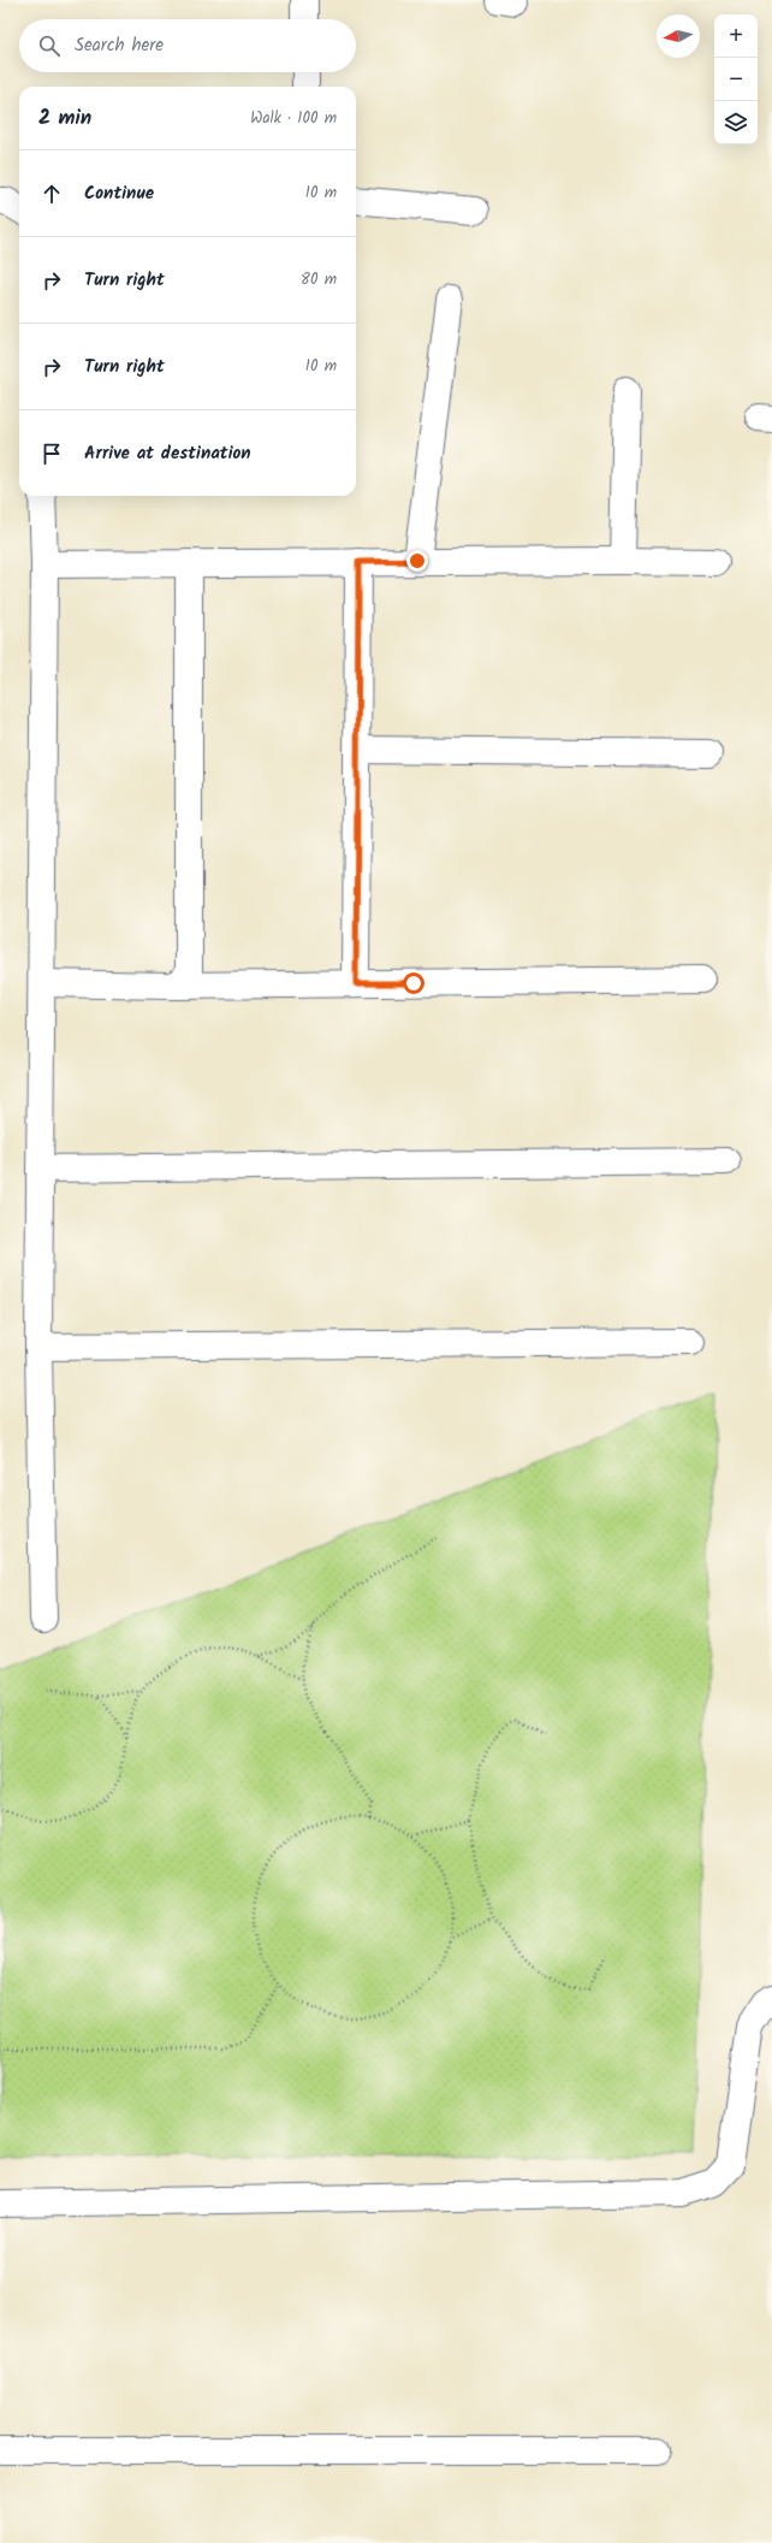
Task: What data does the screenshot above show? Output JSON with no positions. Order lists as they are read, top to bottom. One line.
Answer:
{"north":"left","page":{"map_buttons":["+","−"],"search":"Search here","heading":["2 min","Walk · 100 m"],"list":[["Continue","10 m"],["Turn right","80 m"],["Turn right","10 m"],"Arrive at destination"]}}
